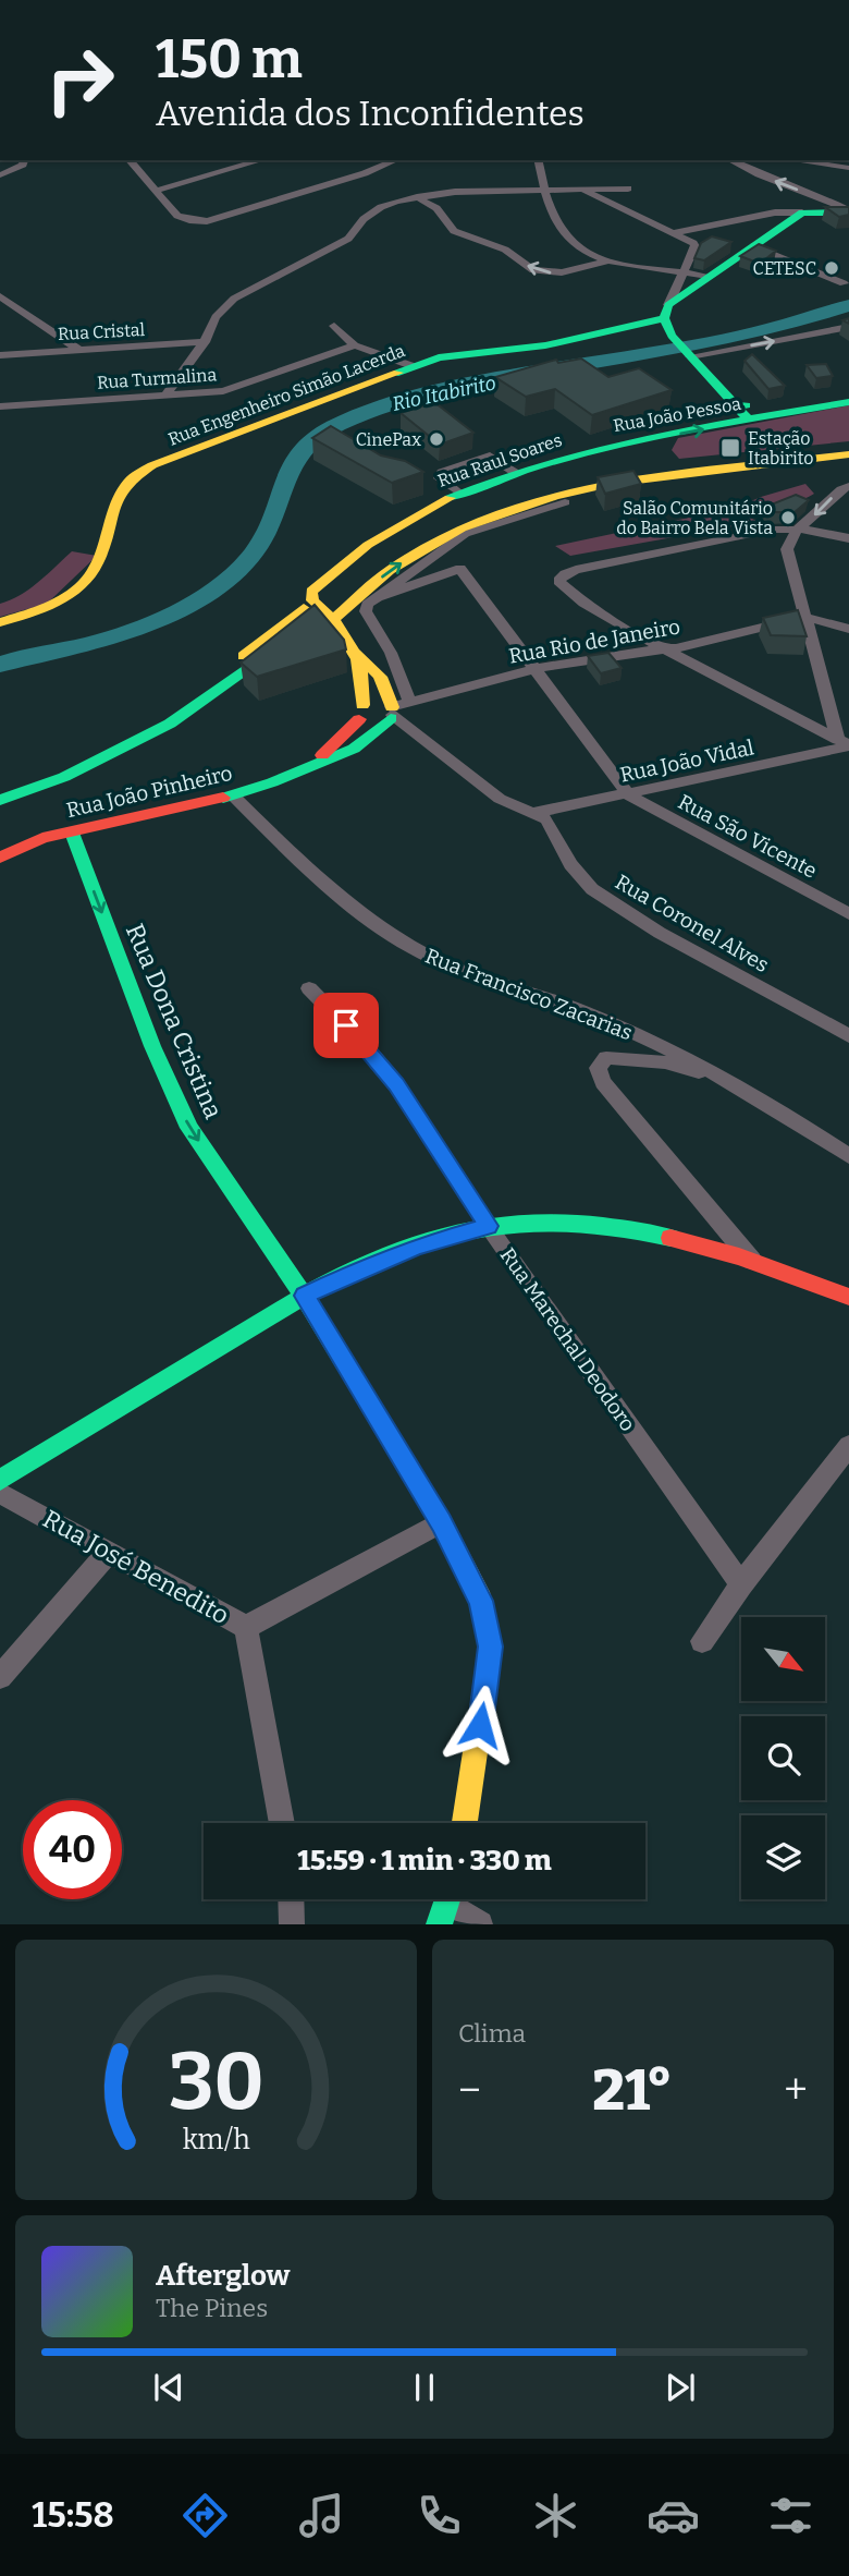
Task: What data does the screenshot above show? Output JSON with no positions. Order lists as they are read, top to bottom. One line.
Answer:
{"streets":{"street":["Rua Cristal","Rua Turmalina","Rua Engenheiro Simão Lacerda","Rua João Pessoa","Rua Raul Soares","Rua Rio de Janeiro","Rua João Vidal","Rua João Pinheiro","Rua São Vicente","Rua Coronel Alves","Rua Francisco Zacarias","Rua Dona Cristina","Rua Marechal Deodoro","Rua José Benedito"]},"crossings":[["Rua João Pessoa","Rua Raul Soares"],["Rua Rio de Janeiro","Rua Coronel Alves"],["Rua João Vidal","Rua São Vicente"],["Rua João Vidal","Rua Coronel Alves"],["Rua João Pinheiro","Rua Francisco Zacarias"],["Rua João Pinheiro","Rua Dona Cristina"]],"one_way":["Rua Dona Cristina"],"water":["Rio Itabirito"],"places":{"other":["CETESC","CinePax","Salão Comunitário do Bairro Bela Vista"],"transit":["Estação Itabirito"]},"north":"bottom right","page":{"turn":["150 m","Avenida dos Inconfidentes"],"limit":"40","trip":"15:59 · 1 min · 330 m","tile":"Clima","heat":["−","21°","+"],"song":["Afterglow","The Pines"],"tabs":"15:58","gauge":["30","km/h"]}}
